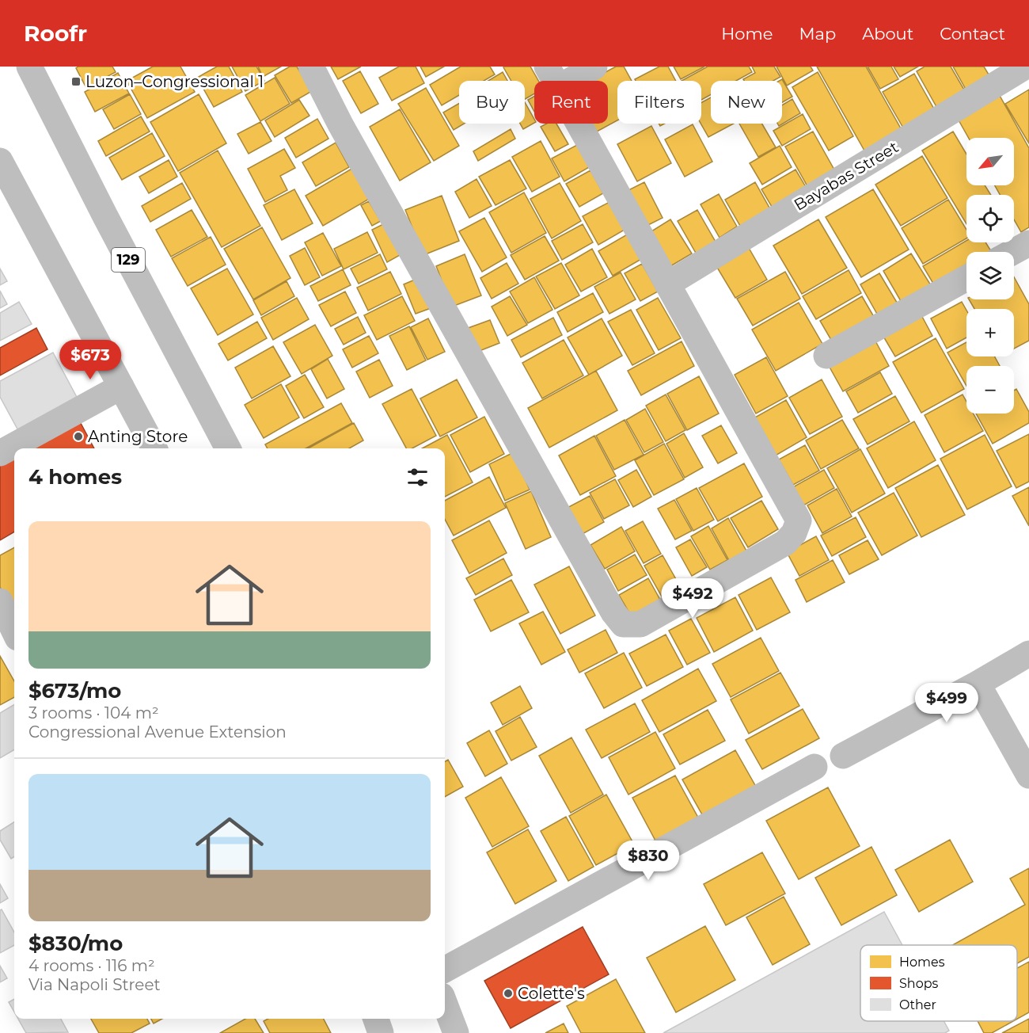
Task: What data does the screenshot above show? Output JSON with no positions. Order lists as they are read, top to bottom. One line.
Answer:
{"streets":{"street":["Bayabas Street","129"]},"places":{"transit":["Luzon–Congressional 1"],"other":["Anting Store","Colette's"]},"legend":["Homes","Shops","Other"],"north":"bottom left","page":{"header":"Roofr","nav":["Home","Map","About","Contact"],"chip":["Buy","Rent","Filters","New"],"map_buttons":["+","−"],"price":["$673","$492","$499","$830"],"heading":"4 homes","list":[{"name":"$673/mo","note":"3 rooms · 104 m² · Congressional Avenue Extension"},{"name":"$830/mo","note":"4 rooms · 116 m² · Via Napoli Street"}]}}
